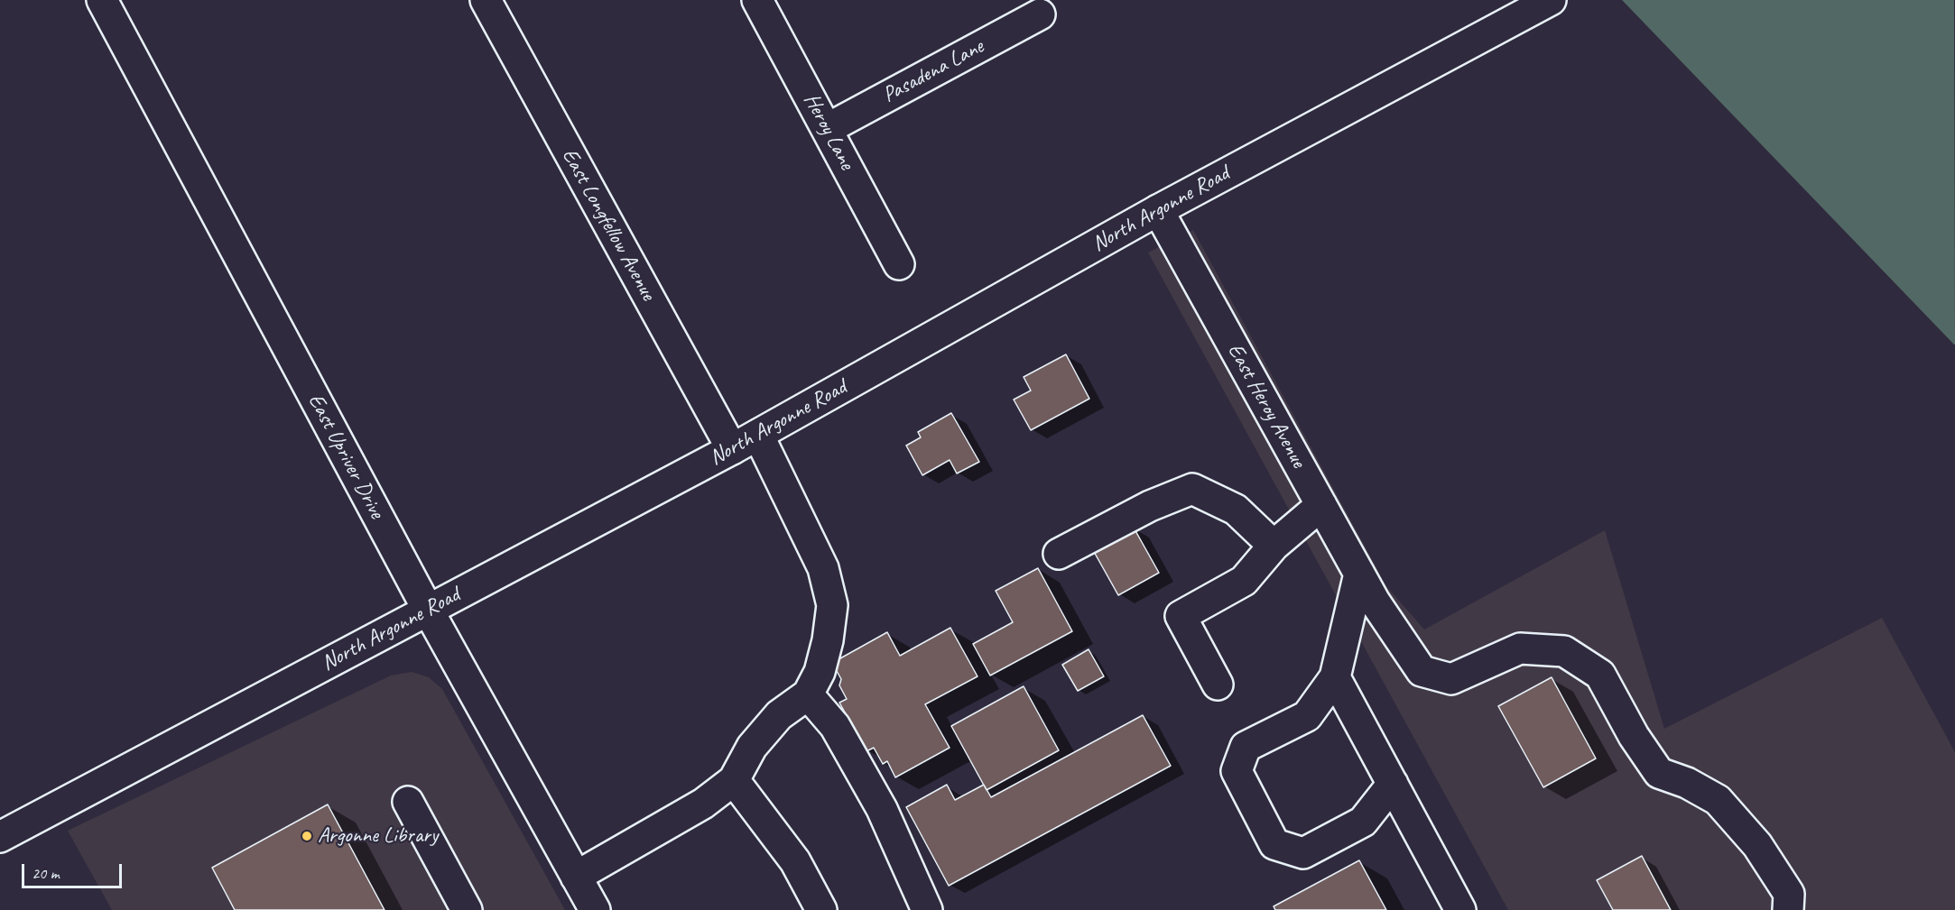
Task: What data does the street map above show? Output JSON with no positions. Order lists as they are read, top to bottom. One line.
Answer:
{"streets":{"main road":["Pasadena Lane","Heroy Lane","North Argonne Road","East Longfellow Avenue","East Heroy Avenue","East Upriver Drive"]},"crossings":[["Pasadena Lane","Heroy Lane"],["North Argonne Road","East Longfellow Avenue"],["North Argonne Road","East Heroy Avenue"],["North Argonne Road","East Upriver Drive"]],"places":["Argonne Library"],"scale_bar":"20 m"}
